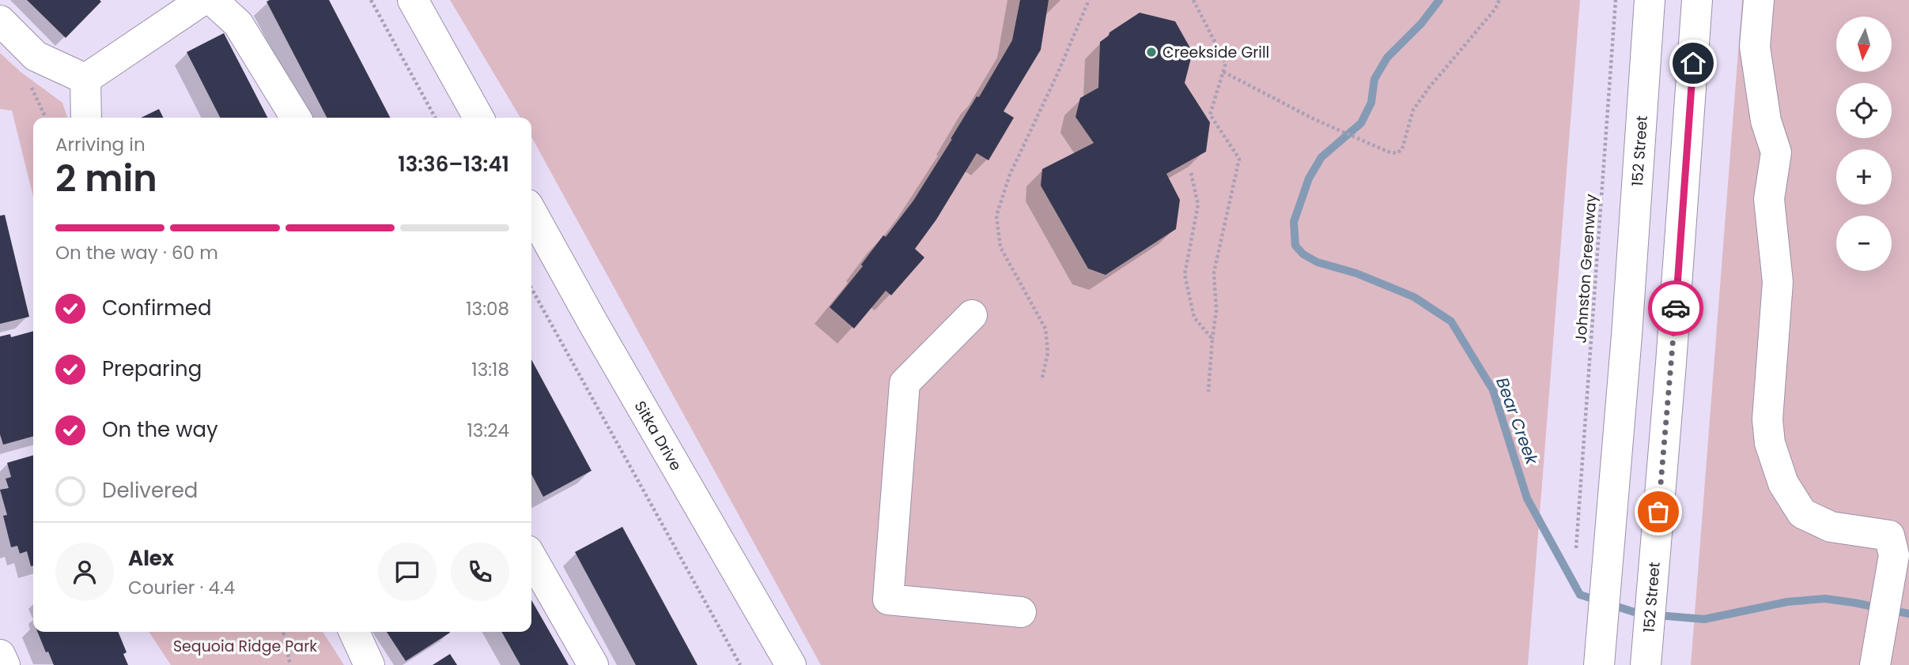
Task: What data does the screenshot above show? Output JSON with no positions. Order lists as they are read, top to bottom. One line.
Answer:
{"streets":{"main road":["152 Street","Sitka Drive"],"path":["Johnston Greenway"]},"water":["Bear Creek"],"parks":["Sequoia Ridge Park"],"places":["Creekside Grill"],"north":"bottom","page":{"map_buttons":["+","−"],"heading":["2 min","Arriving in","13:36–13:41"],"panel":["Alex","Courier · 4.4"],"bar":"On the way · 60 m","list":[["Confirmed","13:08"],["Preparing","13:18"],["On the way","13:24"],"Delivered"]}}
